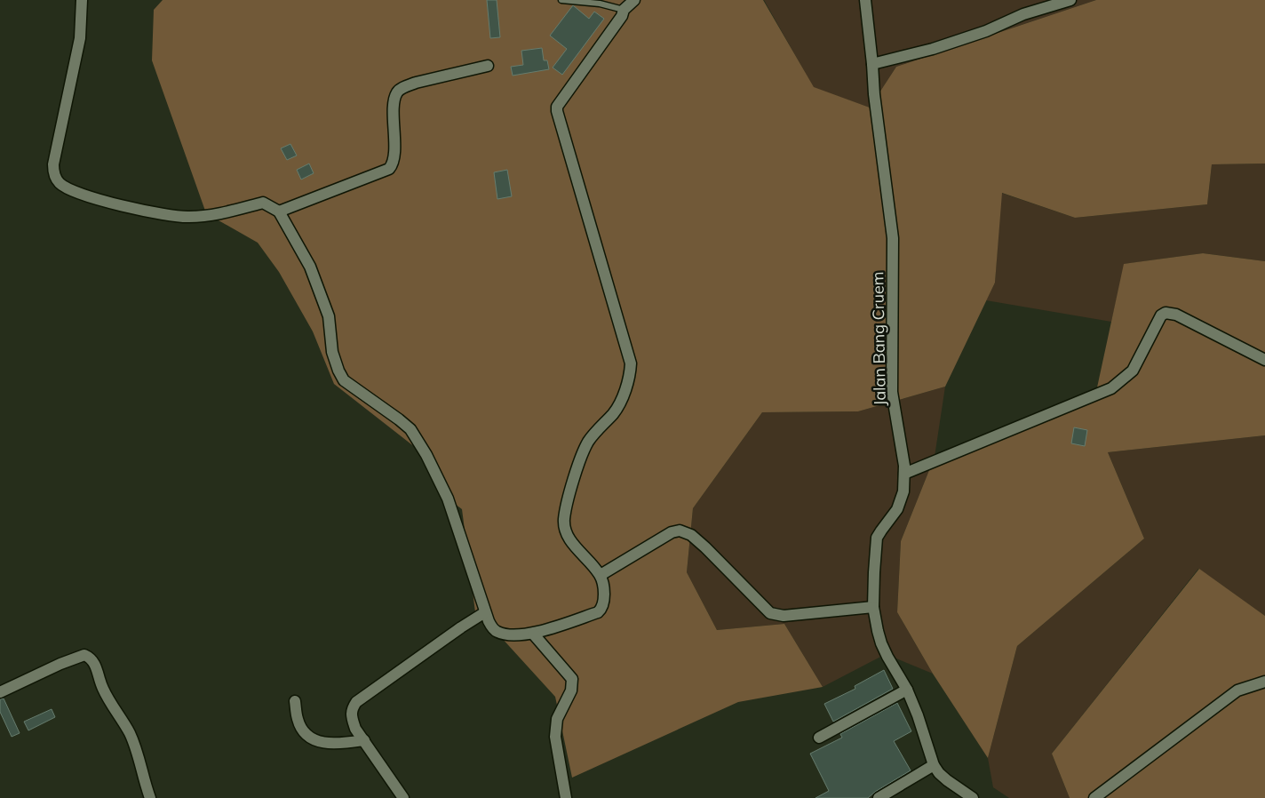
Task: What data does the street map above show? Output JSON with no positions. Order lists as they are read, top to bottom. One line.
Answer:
{"streets":{"street":["Jalan Bang Cruem"]}}
